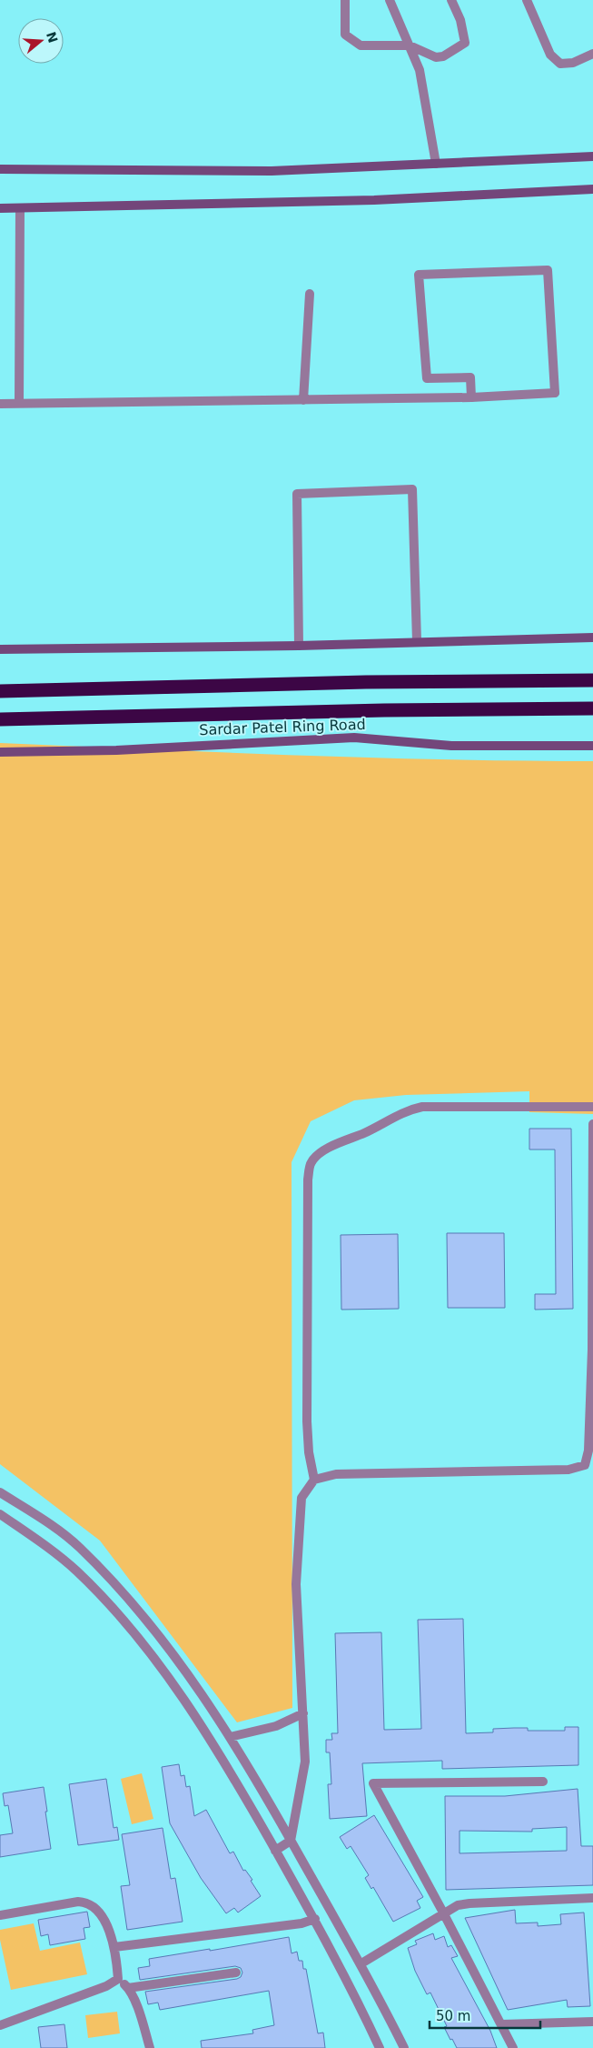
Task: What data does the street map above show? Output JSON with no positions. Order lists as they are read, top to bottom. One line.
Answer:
{"streets":{"highway":["Sardar Patel Ring Road"]},"scale_bar":"50 m","north":"right"}
